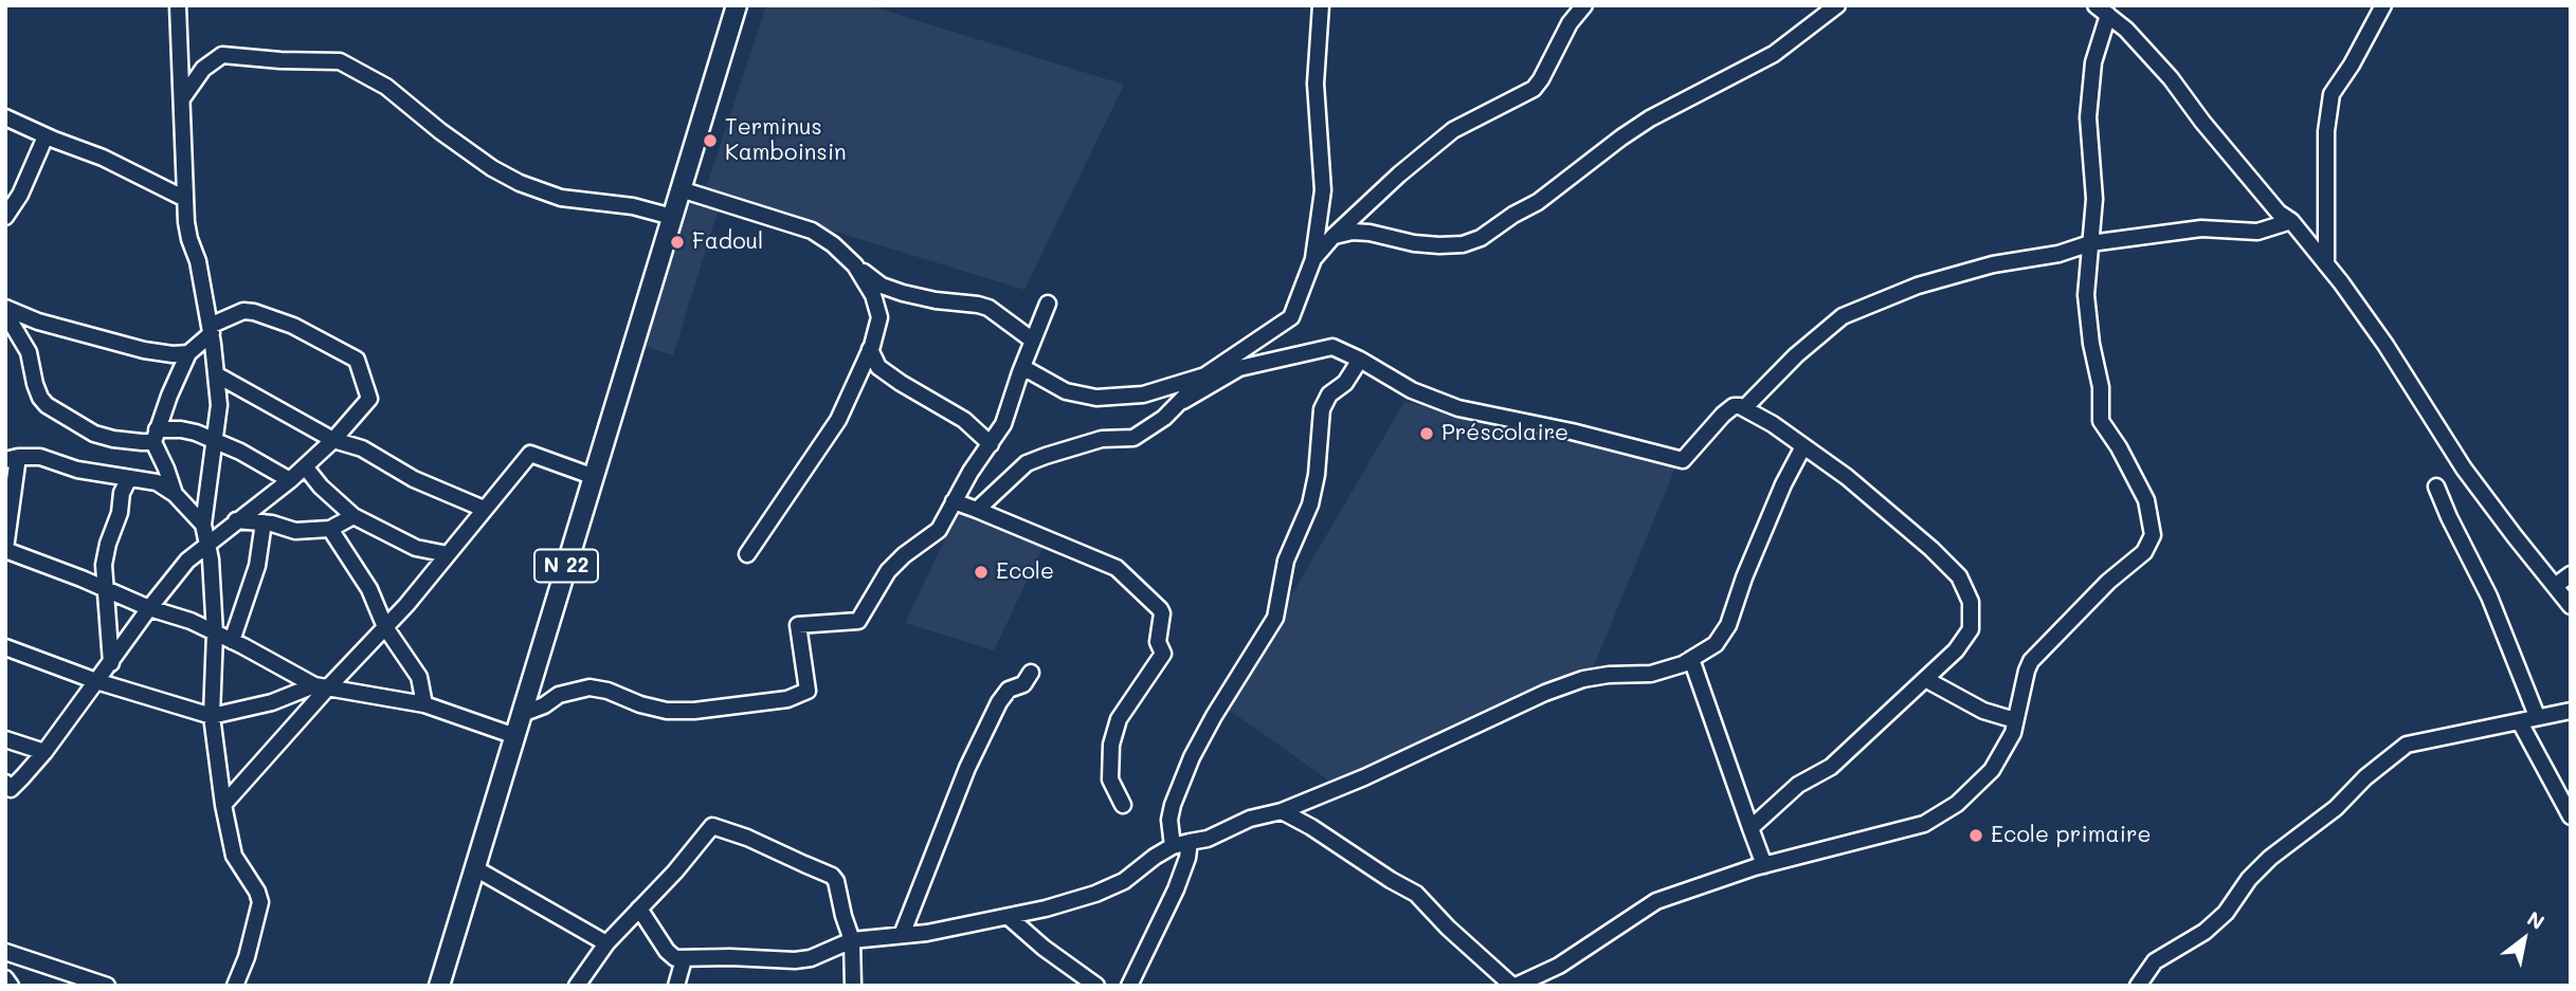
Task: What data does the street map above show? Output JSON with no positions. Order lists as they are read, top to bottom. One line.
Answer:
{"streets":{"main road":["N 22"]},"places":["Terminus Kamboinsin","Fadoul","Préscolaire","Ecole","Ecole primaire"],"north":"top right"}
